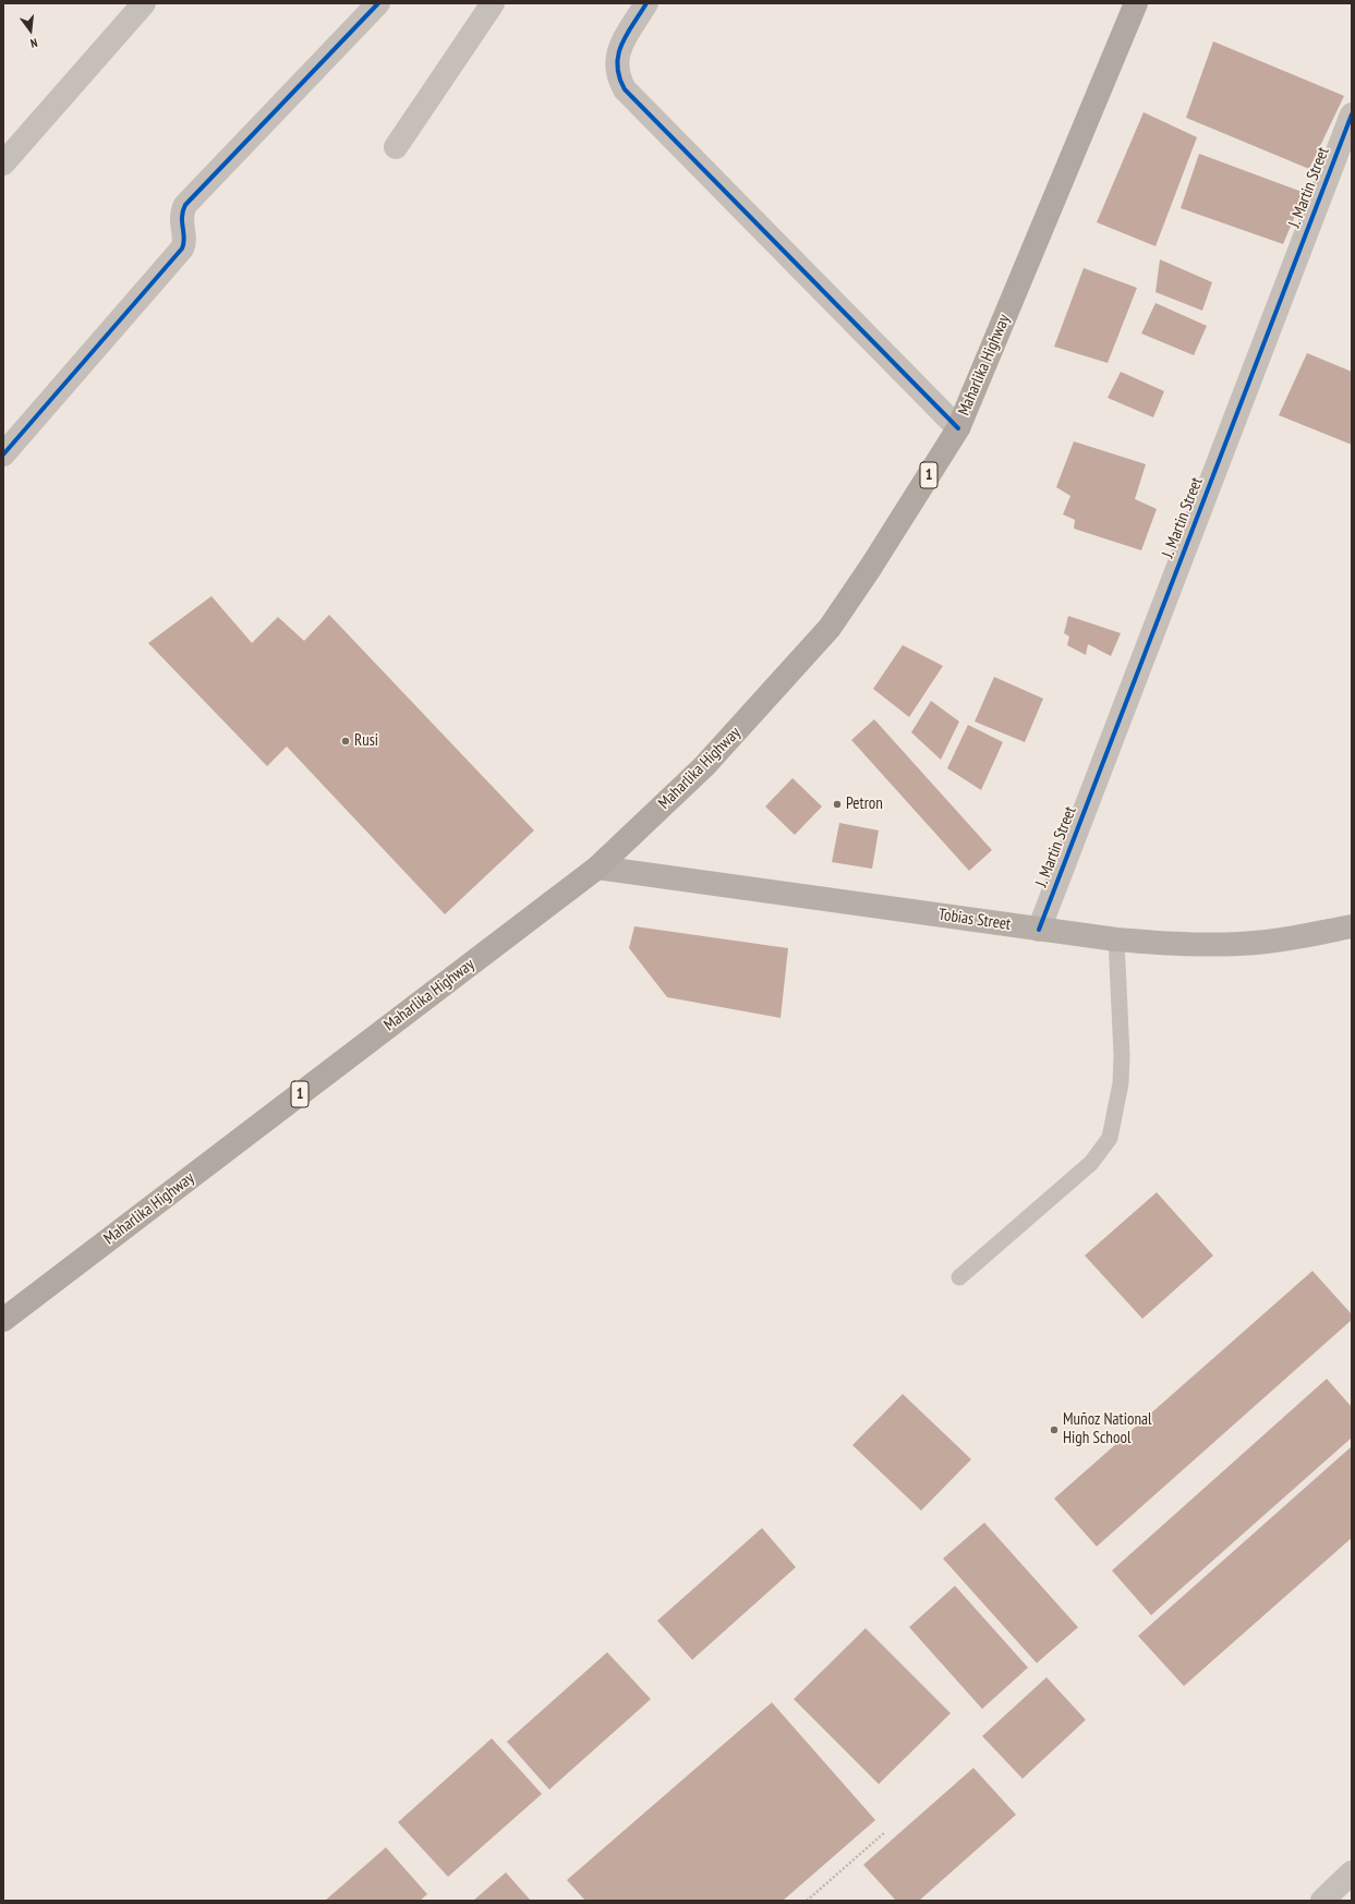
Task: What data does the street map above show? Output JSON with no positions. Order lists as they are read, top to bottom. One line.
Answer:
{"streets":{"highway":["Maharlika Highway","1"],"main road":["Tobias Street"],"street":["J. Martin Street"]},"crossings":[["J. Martin Street","Tobias Street"],["Maharlika Highway","Tobias Street"]],"places":["Rusi","Petron","Muñoz National High School"],"north":"bottom"}
